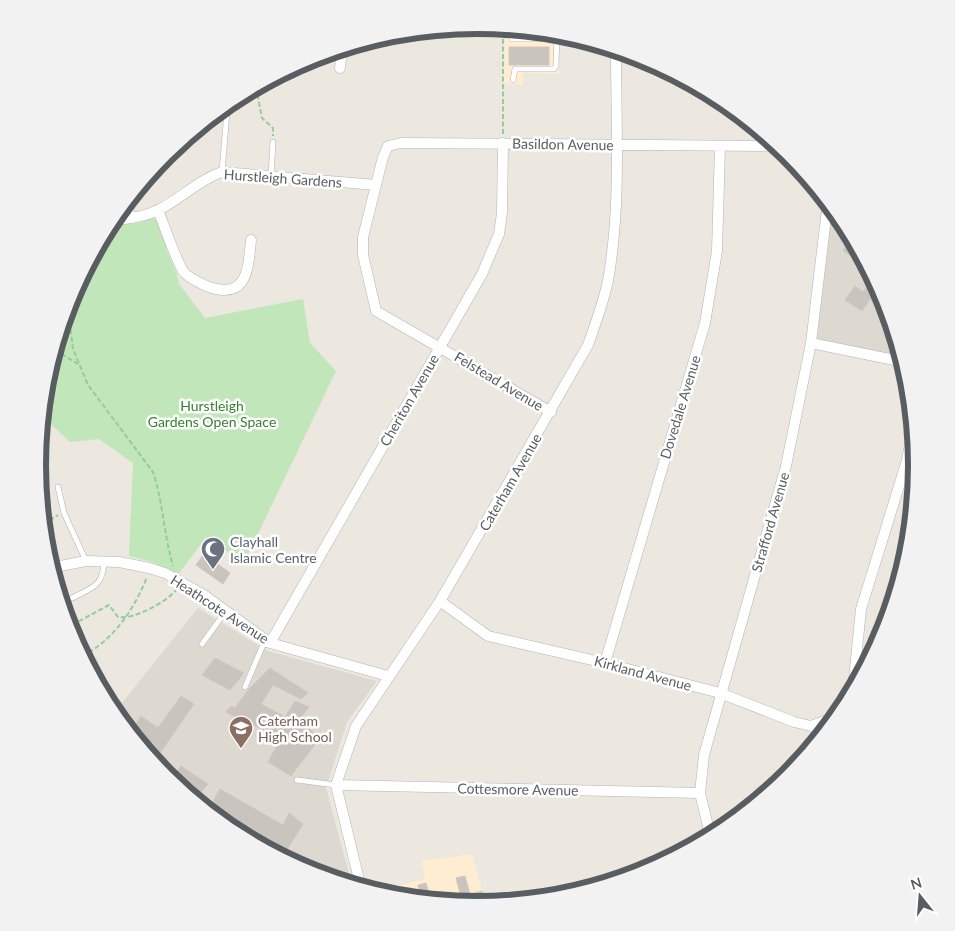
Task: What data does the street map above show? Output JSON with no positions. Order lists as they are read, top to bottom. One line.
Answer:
{"streets":{"street":["Basildon Avenue","Hurstleigh Gardens","Felstead Avenue","Cheriton Avenue","Dovedale Avenue","Caterham Avenue","Strafford Avenue","Heathcote Avenue","Kirkland Avenue","Cottesmore Avenue"]},"crossings":[["Basildon Avenue","Hurstleigh Gardens"],["Basildon Avenue","Felstead Avenue"],["Basildon Avenue","Cheriton Avenue"],["Basildon Avenue","Dovedale Avenue"],["Basildon Avenue","Caterham Avenue"],["Hurstleigh Gardens","Felstead Avenue"],["Felstead Avenue","Cheriton Avenue"],["Felstead Avenue","Caterham Avenue"],["Cheriton Avenue","Heathcote Avenue"],["Dovedale Avenue","Kirkland Avenue"],["Caterham Avenue","Heathcote Avenue"],["Caterham Avenue","Kirkland Avenue"],["Caterham Avenue","Cottesmore Avenue"],["Strafford Avenue","Kirkland Avenue"],["Strafford Avenue","Cottesmore Avenue"]],"parks":["Hurstleigh Gardens Open Space"],"places":{"mosque":["Clayhall Islamic Centre"],"school or university":["Caterham High School"]},"north":"top"}
